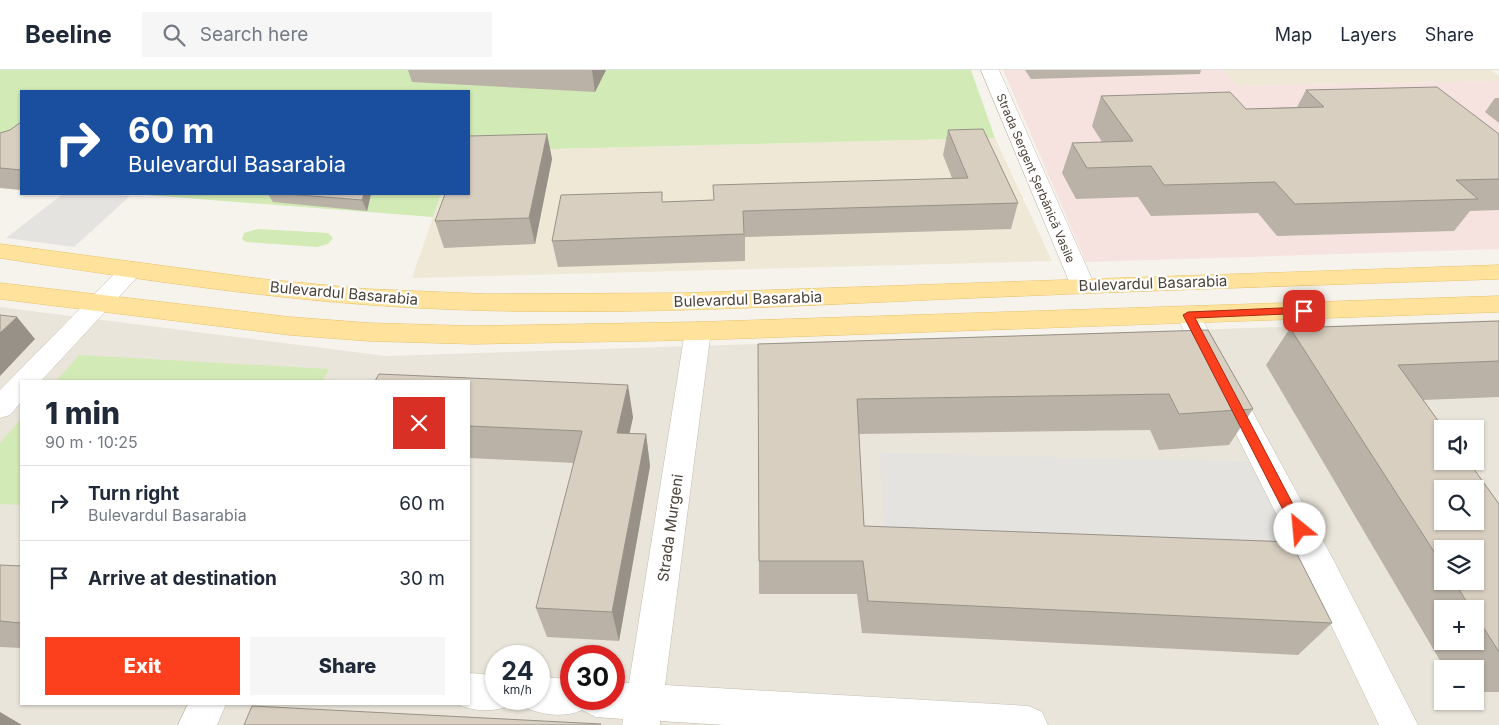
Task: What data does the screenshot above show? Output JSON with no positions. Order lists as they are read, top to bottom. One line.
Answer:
{"streets":{"main road":["Bulevardul Basarabia"],"street":["Strada Sergent Șerbănică Vasile","Strada Murgeni"]},"crossings":[["Strada Sergent Șerbănică Vasile","Bulevardul Basarabia"],["Bulevardul Basarabia","Strada Murgeni"]],"page":{"header":"Beeline","search":"Search here","nav":["Map","Layers","Share"],"turn":["60 m","Bulevardul Basarabia"],"heading":["1 min","90 m · 10:25"],"map_buttons":["+","−"],"list":[{"name":"Turn right","note":"Bulevardul Basarabia","value":"60 m"},{"name":"Arrive at destination","value":"30 m"}],"buttons":["Exit","Share"],"speed":"24 km/h","limit":"30"}}
